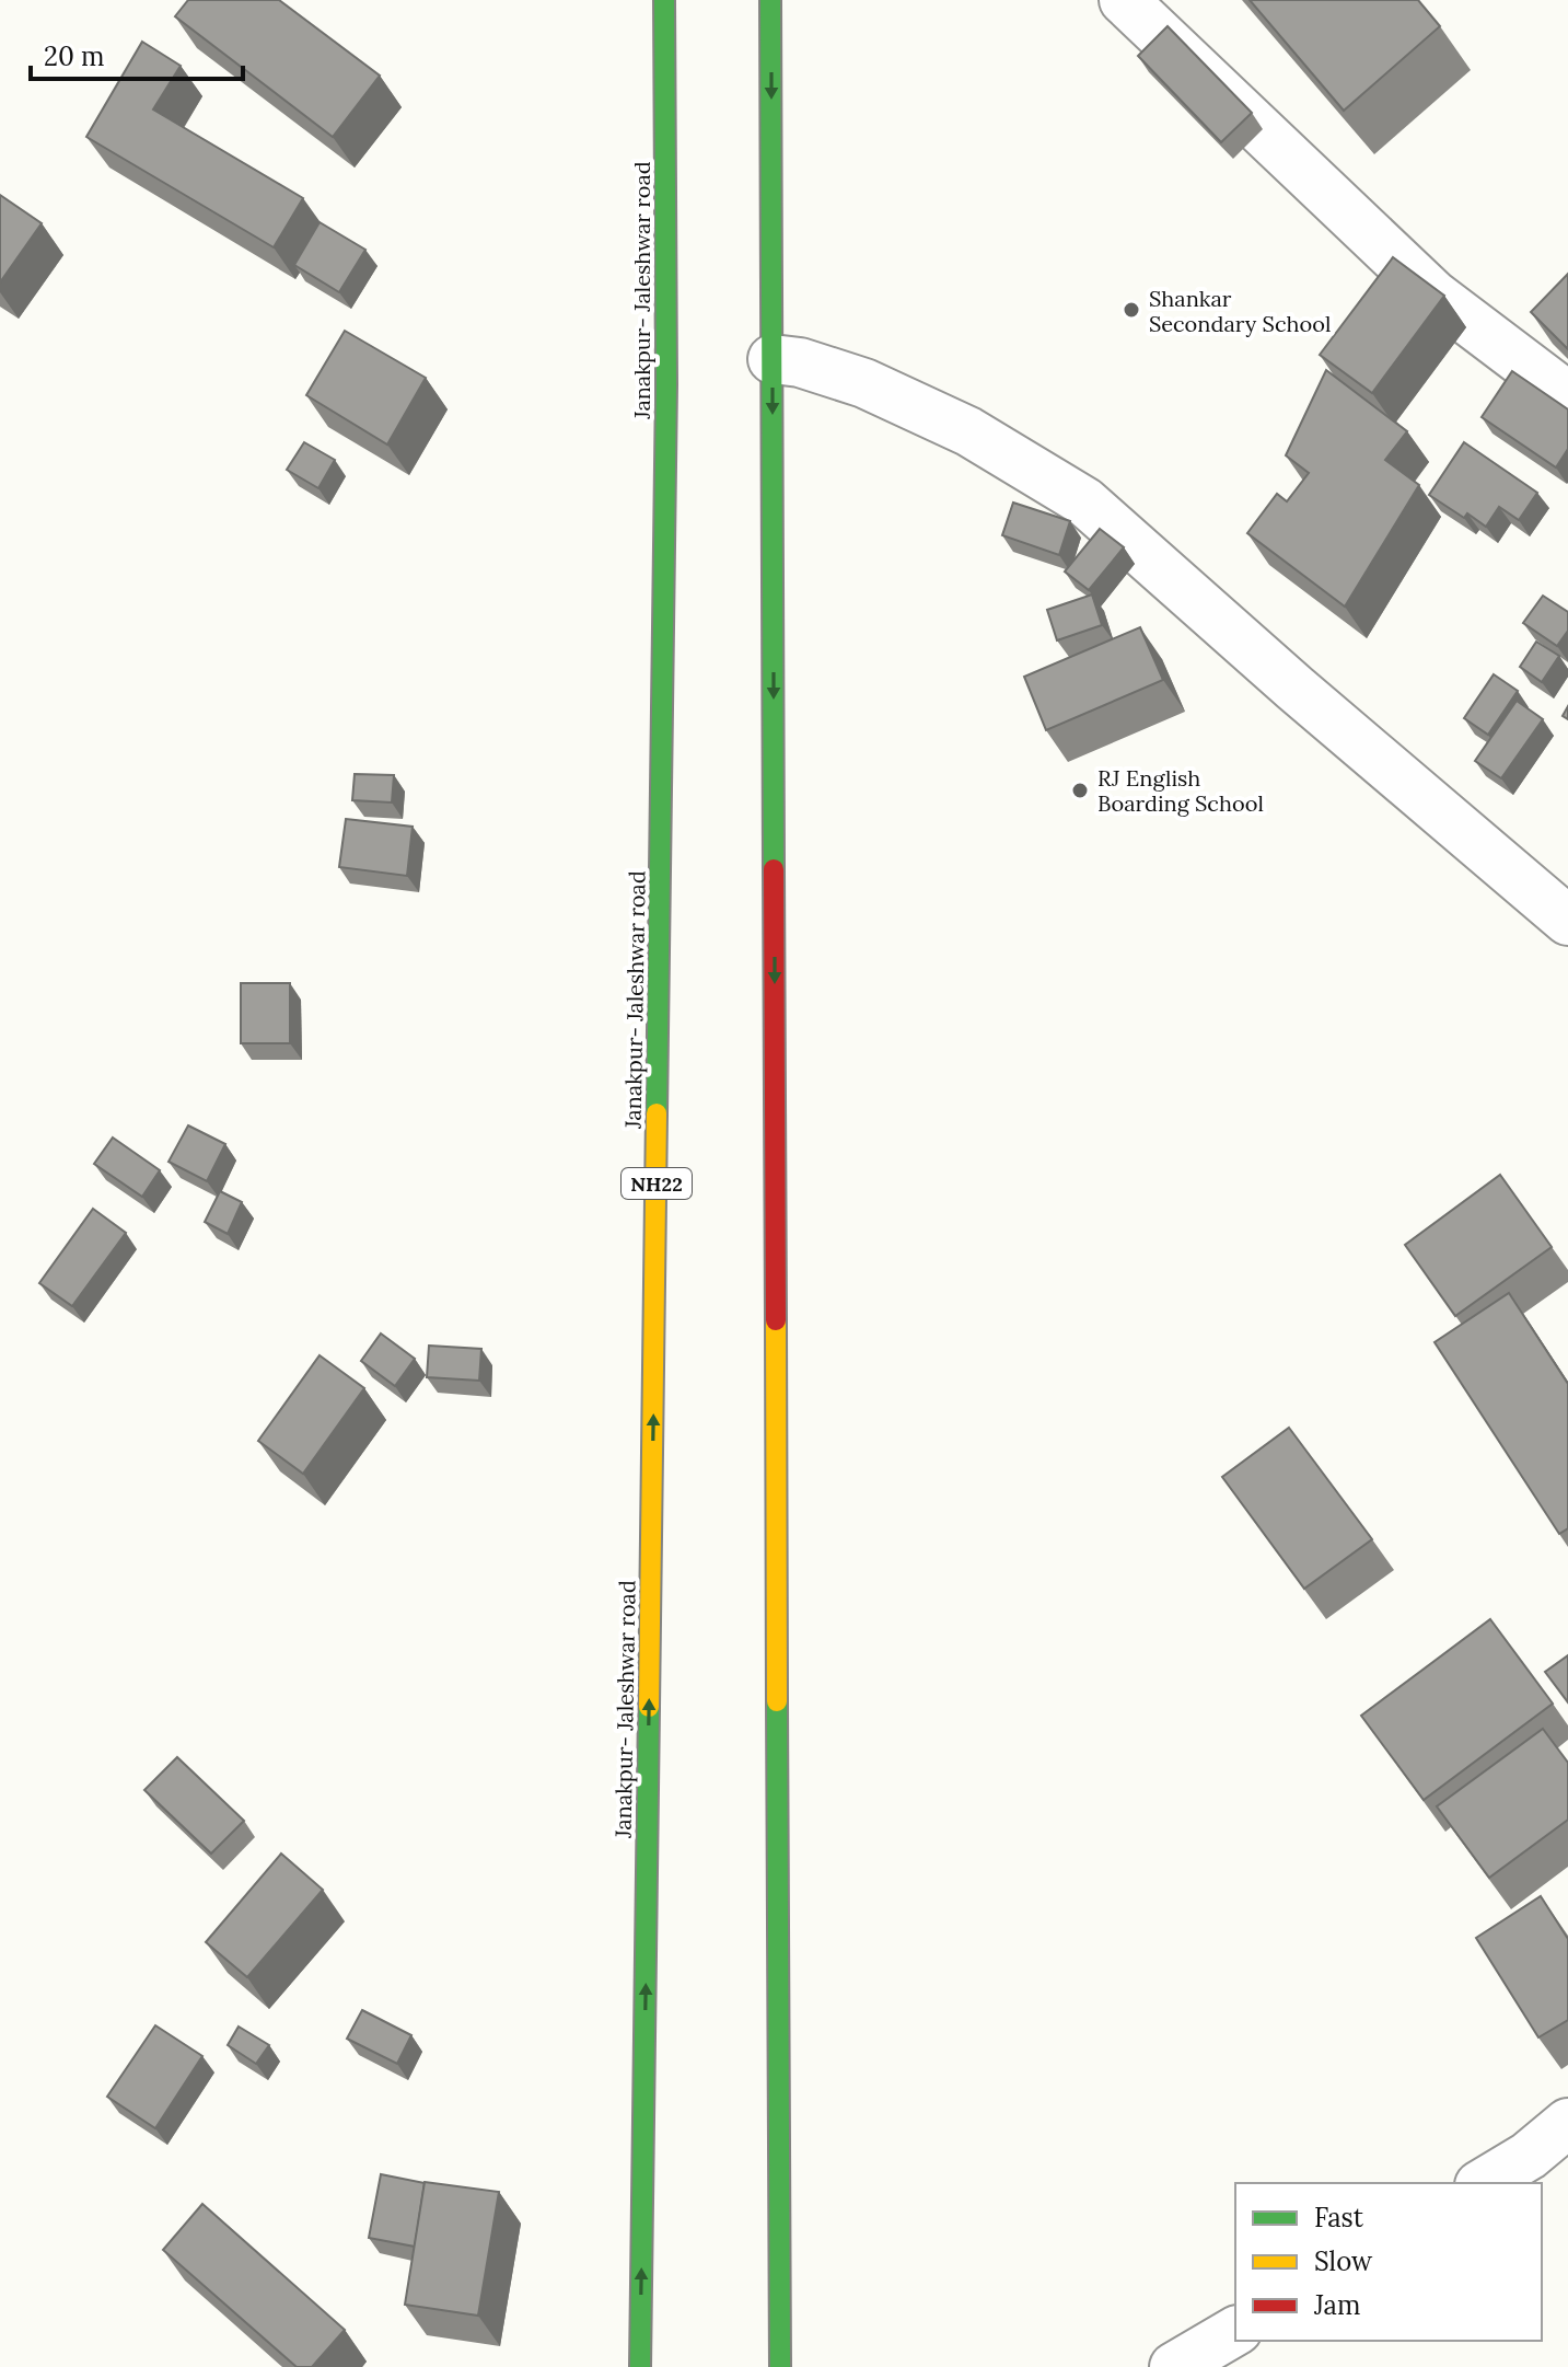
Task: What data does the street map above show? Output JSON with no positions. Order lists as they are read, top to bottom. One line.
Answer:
{"streets":{"highway":["Janakpur- Jaleshwar road","NH22"]},"places":["Shankar Secondary School","RJ English Boarding School"],"legend":["Fast","Slow","Jam"],"scale_bar":"20 m"}
